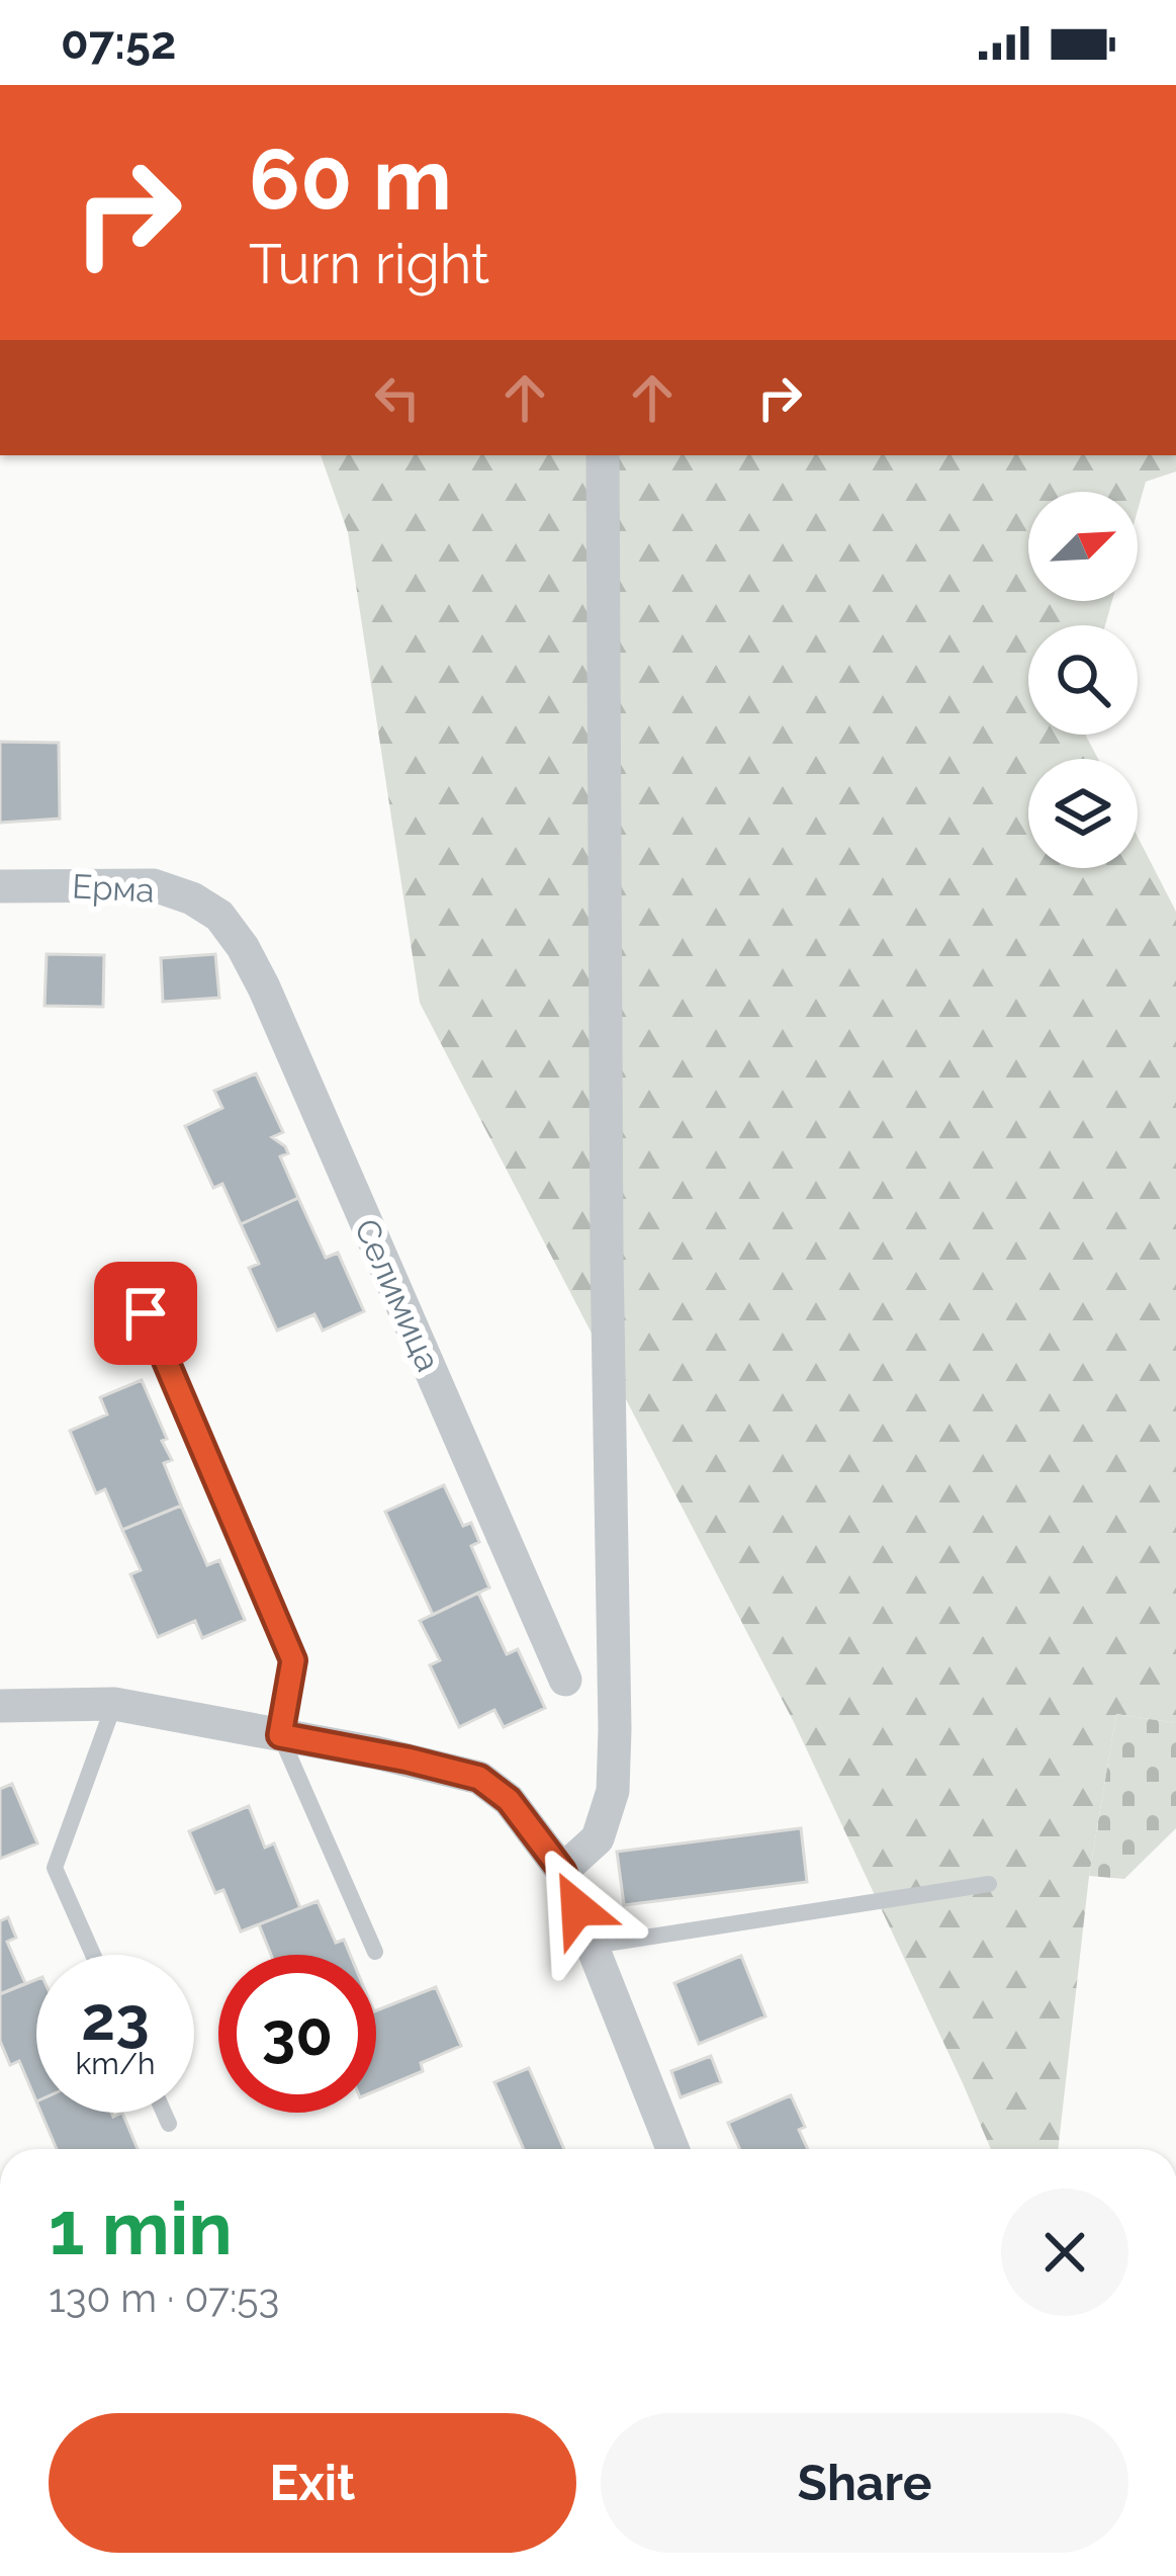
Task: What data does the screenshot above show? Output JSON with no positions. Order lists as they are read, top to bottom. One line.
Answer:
{"streets":{"street":["Ерма","Селимица"]},"crossings":[["Ерма","Селимица"]],"north":"top right","page":{"status":"07:52","turn":["60 m","Turn right"],"speed":"23 km/h","limit":"30","heading":["1 min","130 m · 07:53"],"buttons":["Exit","Share"]}}
